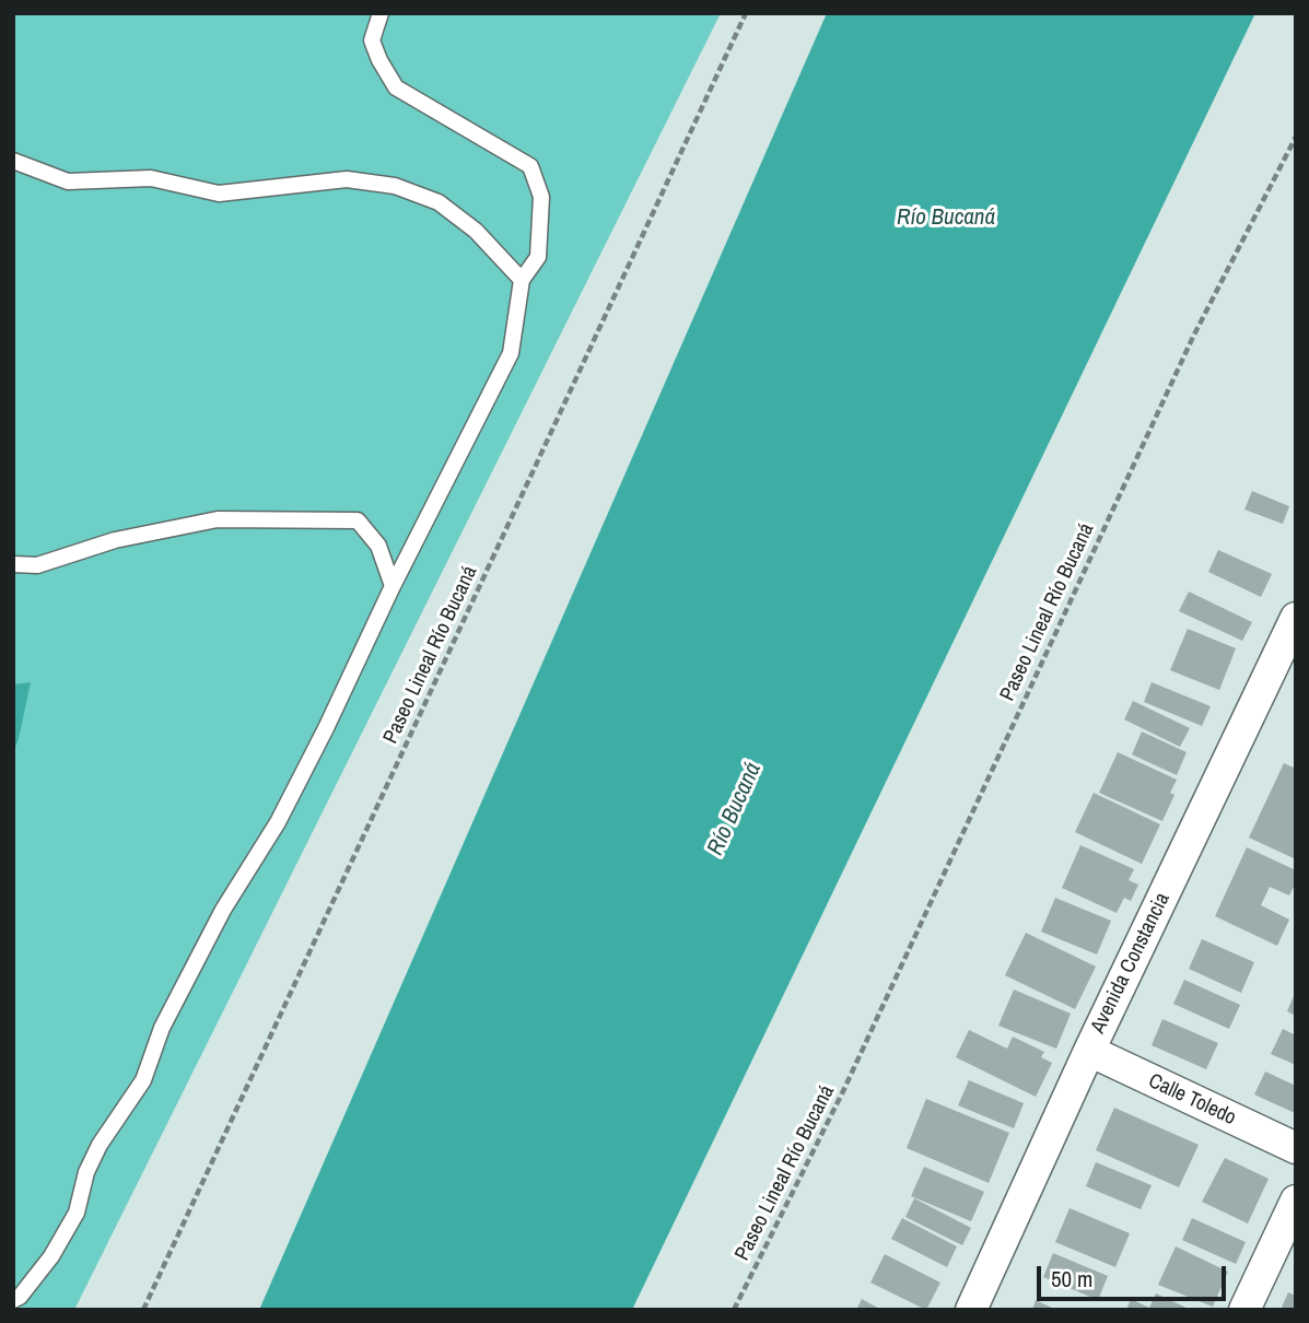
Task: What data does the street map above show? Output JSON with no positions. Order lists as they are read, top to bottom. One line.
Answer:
{"streets":{"street":["Avenida Constancia","Calle Toledo"],"path":["Paseo Lineal Río Bucaná"]},"crossings":[["Avenida Constancia","Calle Toledo"]],"water":["Río Bucaná"],"scale_bar":"50 m"}
